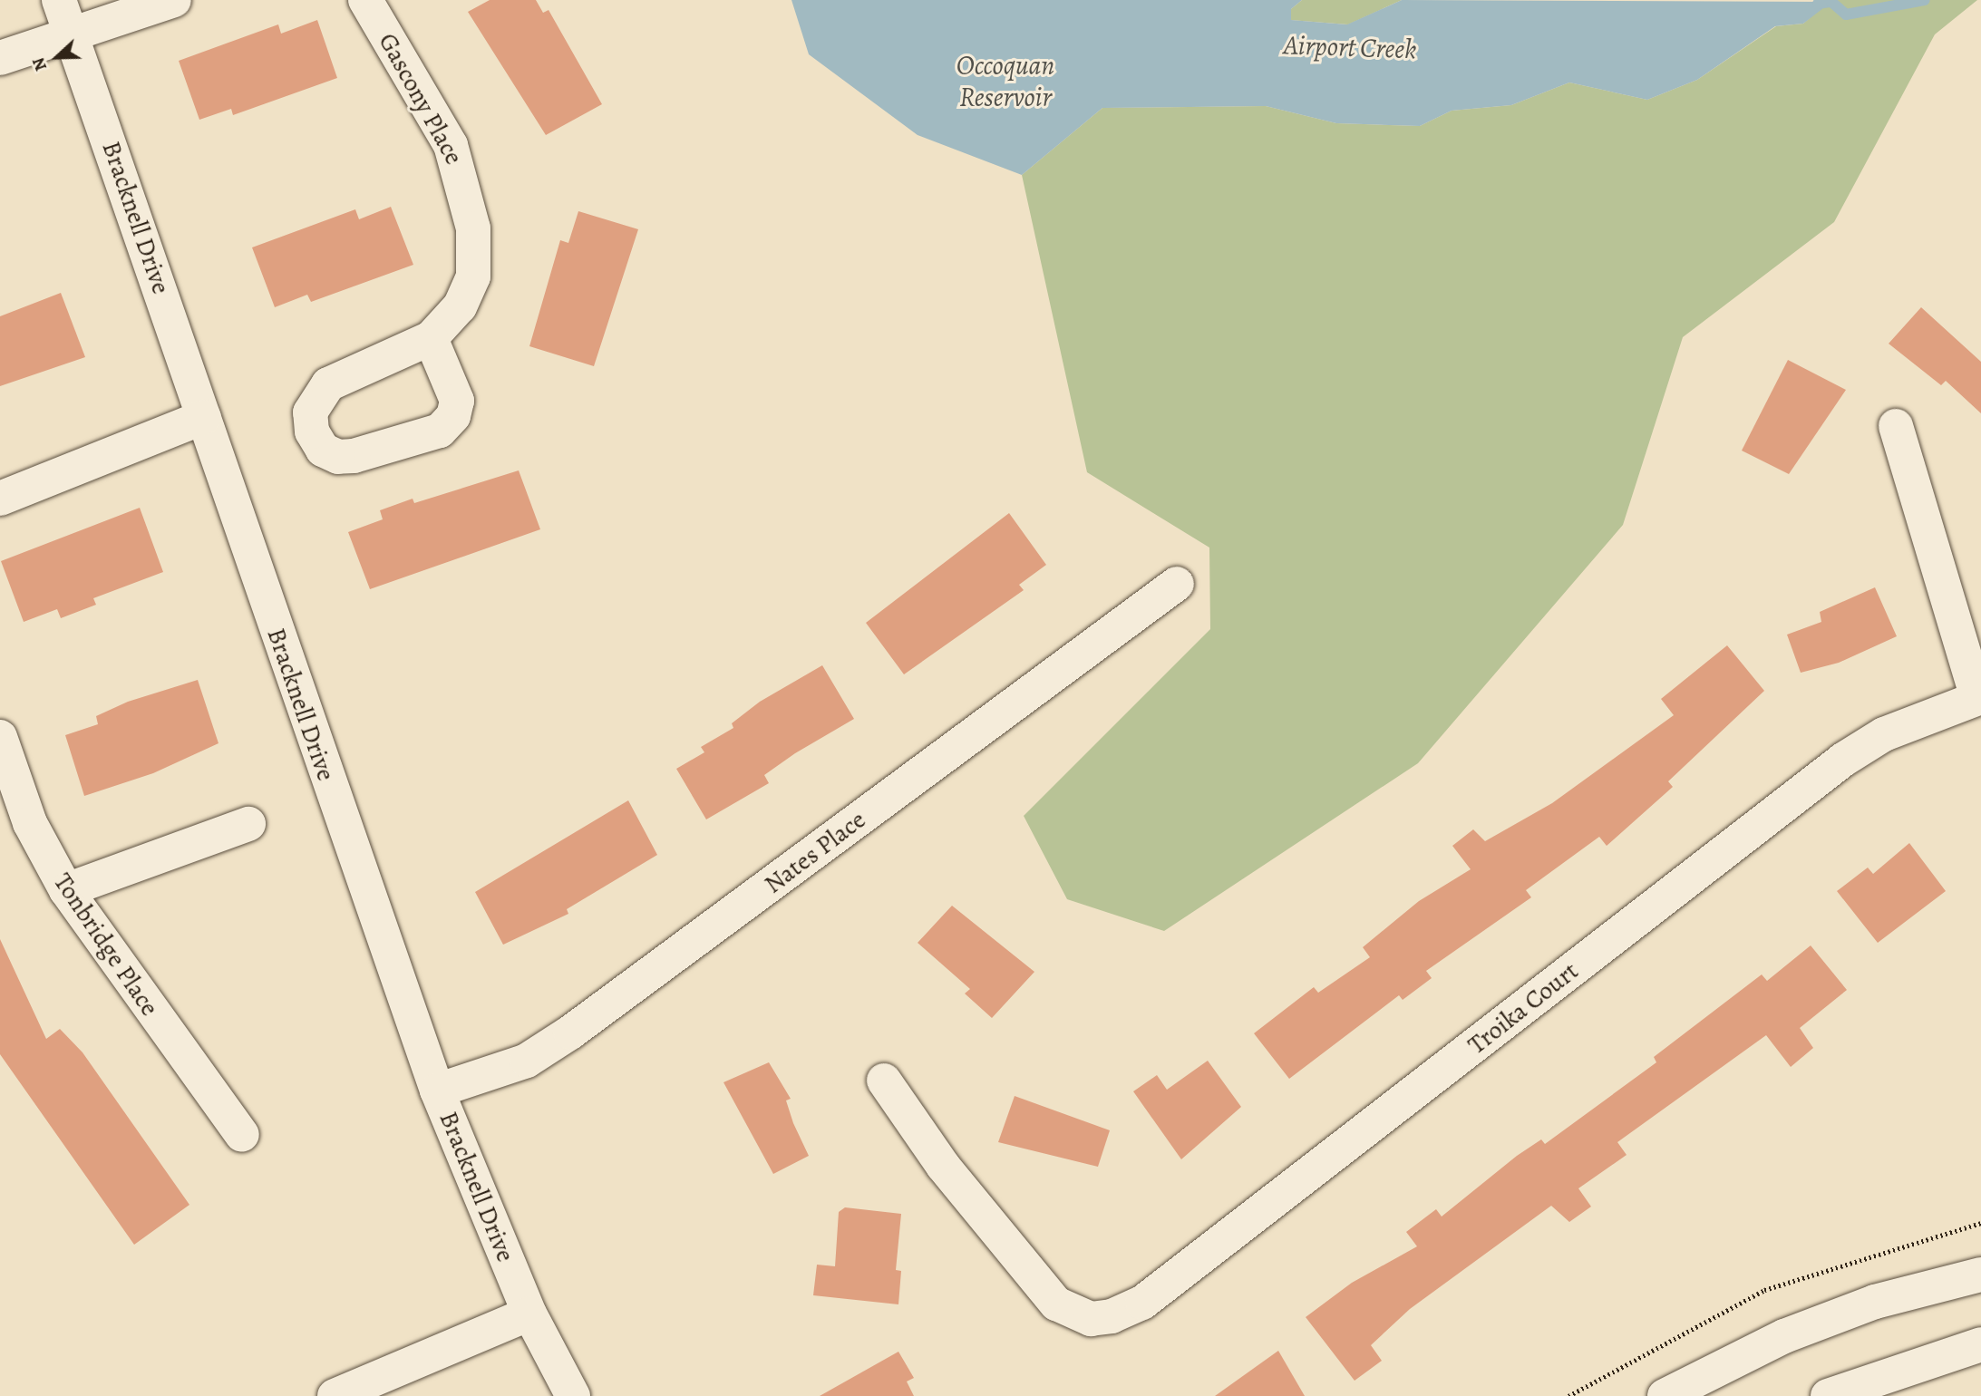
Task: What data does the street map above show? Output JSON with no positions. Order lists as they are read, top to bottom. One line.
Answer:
{"streets":{"street":["Gascony Place","Bracknell Drive","Nates Place","Tonbridge Place","Troika Court"]},"crossings":[["Bracknell Drive","Nates Place"]],"water":["Airport Creek","Occoquan Reservoir"],"north":"left"}
